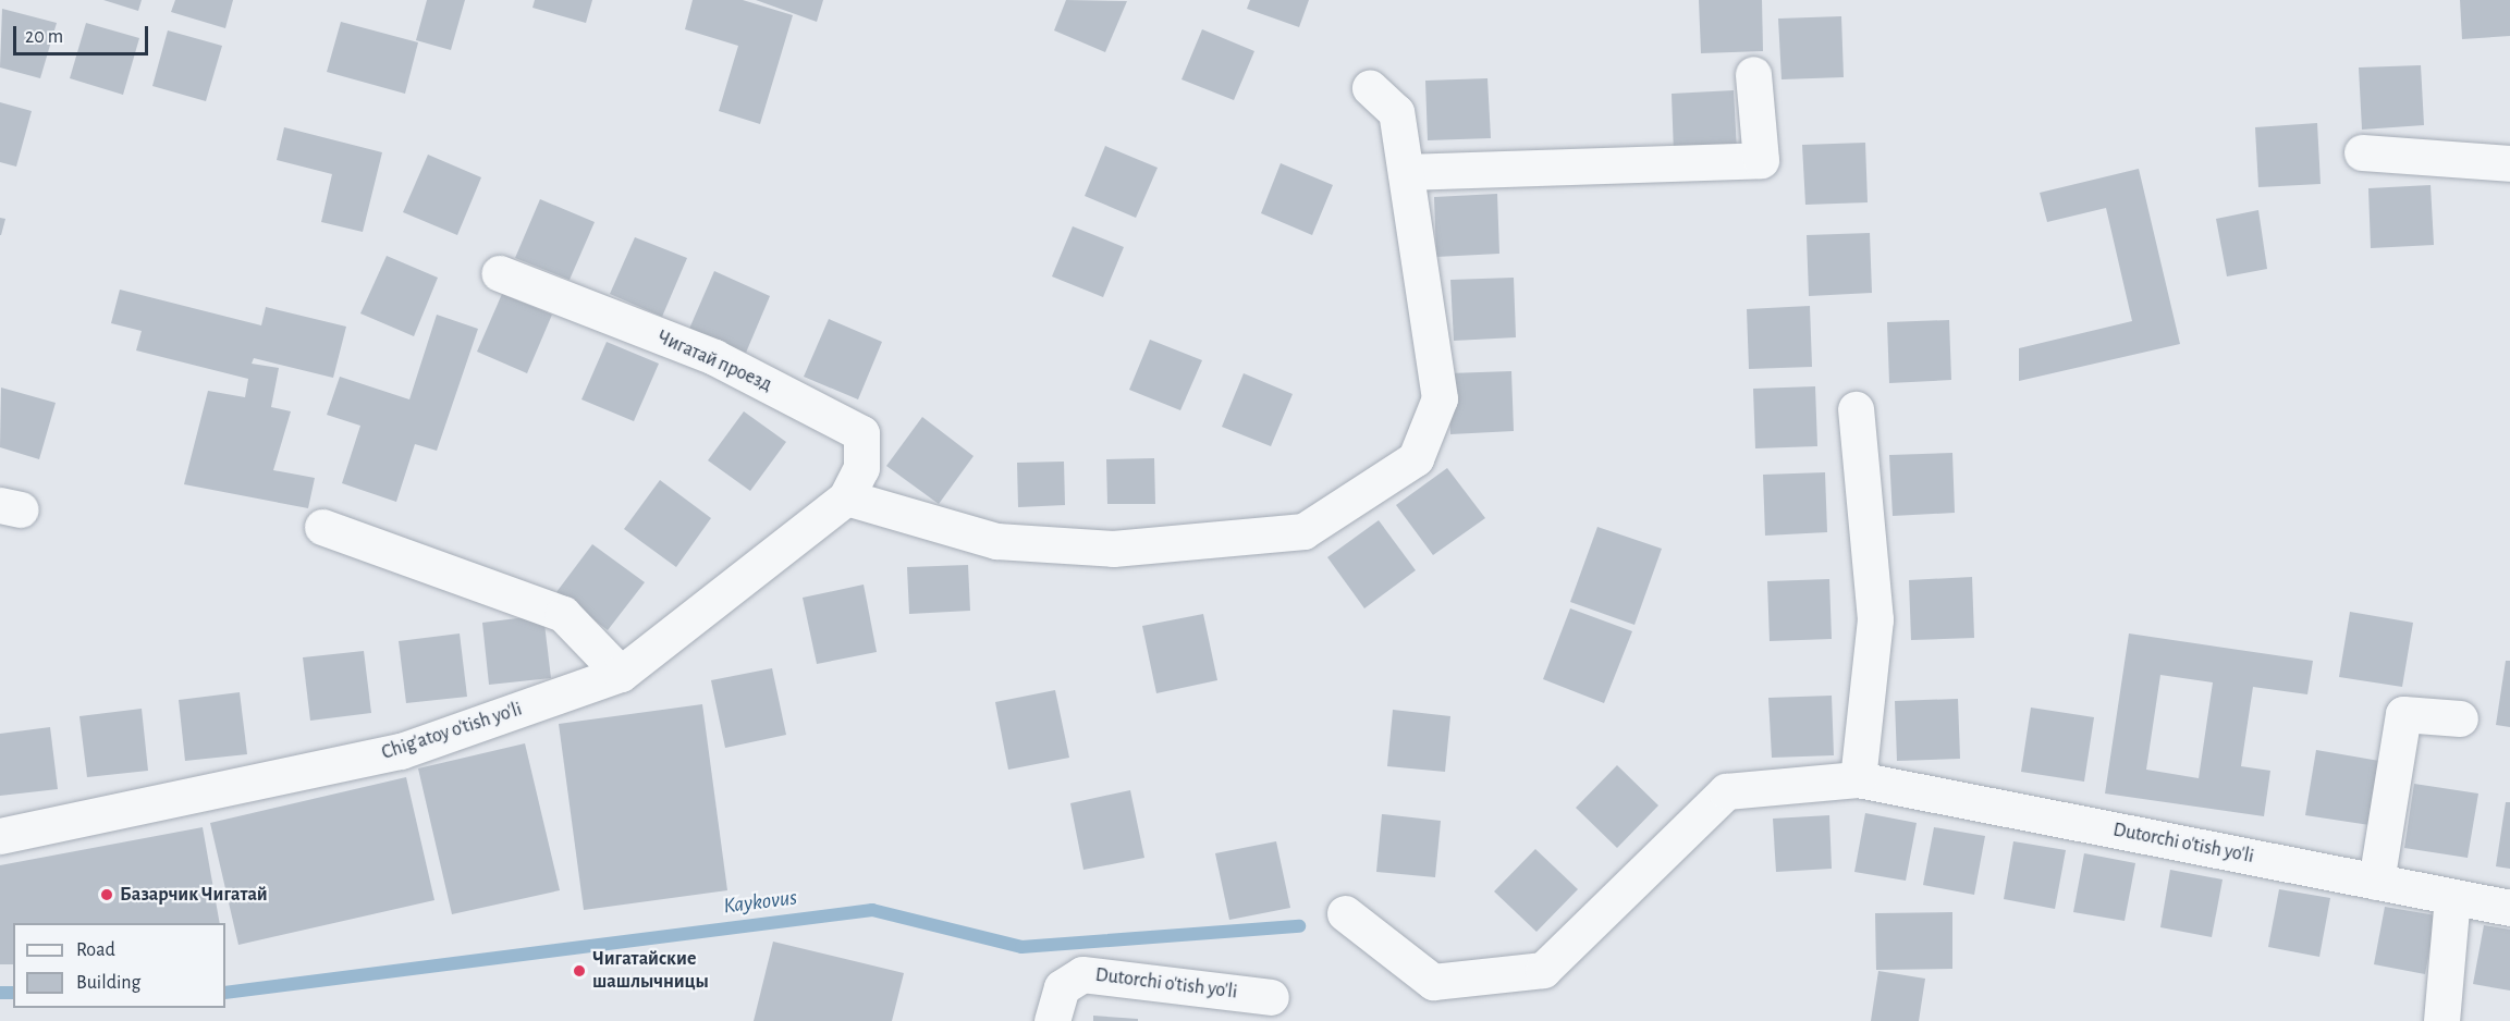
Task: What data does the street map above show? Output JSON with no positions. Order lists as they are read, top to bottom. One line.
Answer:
{"streets":{"street":["Чигатай проезд","Chig'atoy o'tish yo'li","Dutorchi o'tish yo'li"]},"crossings":[["Чигатай проезд","Chig'atoy o'tish yo'li"]],"water":["Kaykovus"],"places":["Базарчик Чигатай","Чигатайские шашлычницы"],"legend":["Road","Building"],"scale_bar":"20 m"}
